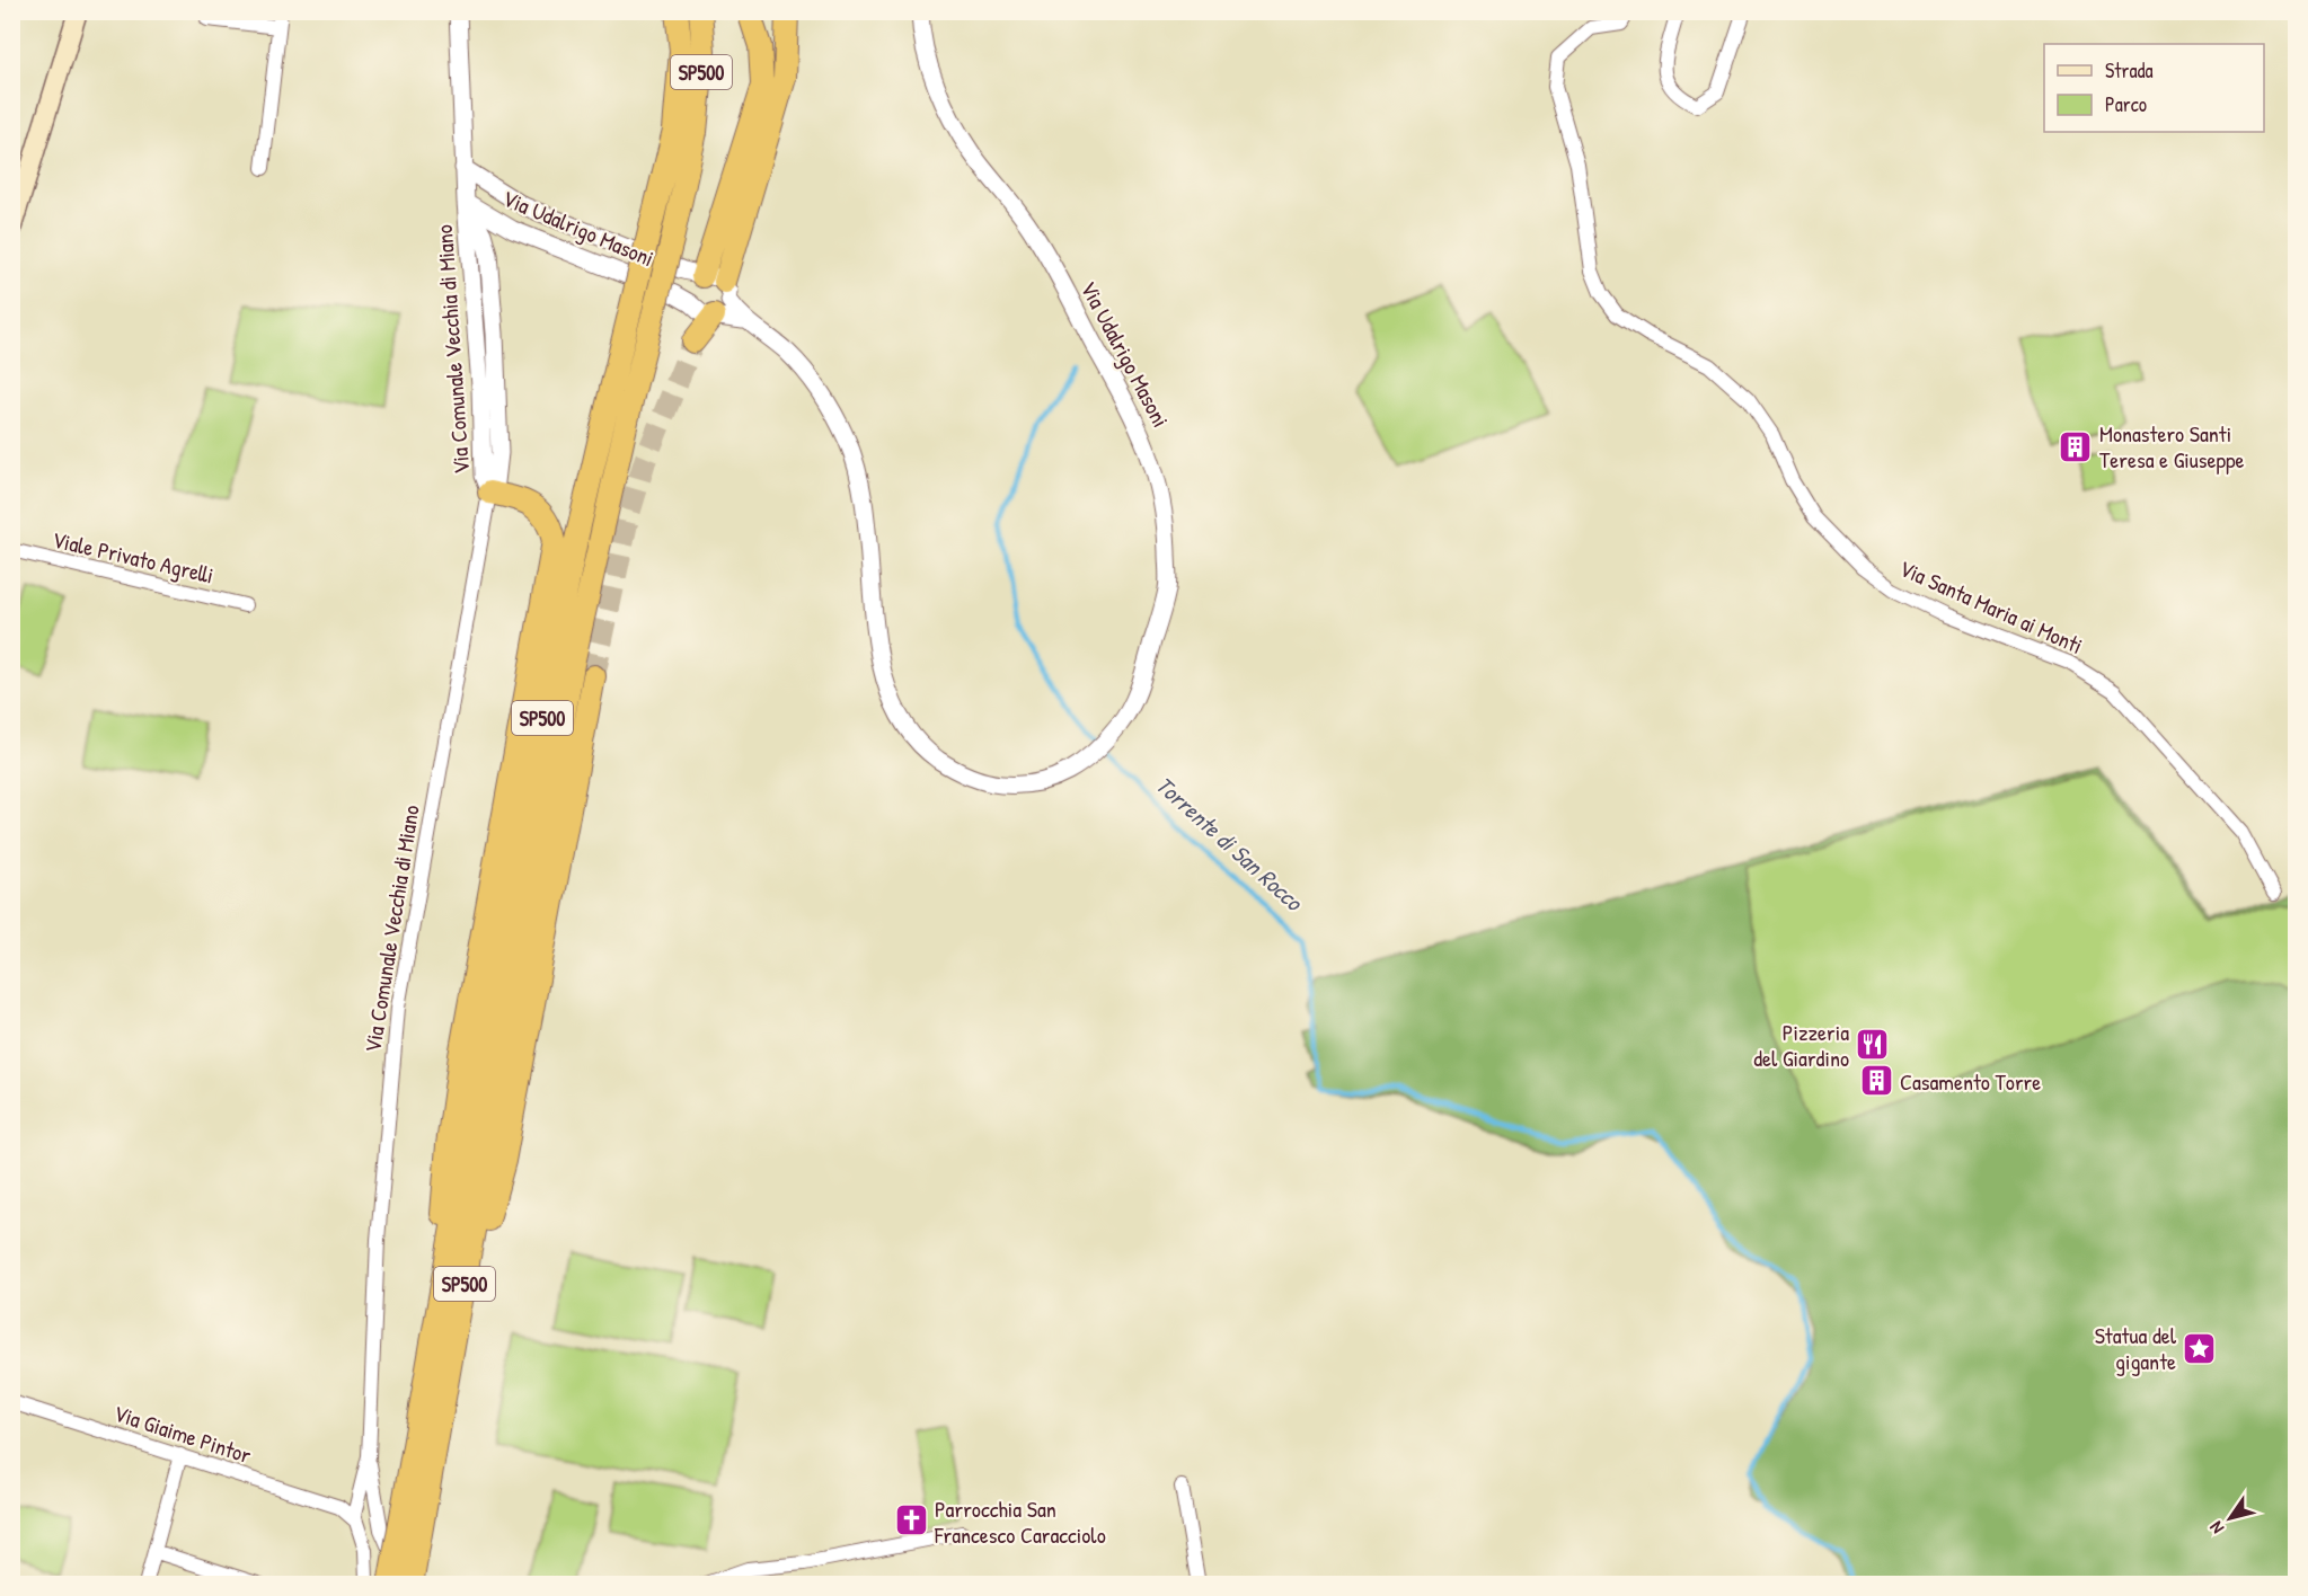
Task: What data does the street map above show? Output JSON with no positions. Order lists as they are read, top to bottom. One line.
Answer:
{"streets":{"highway":["SP500"],"street":["Via Udalrigo Masoni","Via Comunale Vecchia di Miano","Viale Privato Agrelli","Via Santa Maria ai Monti","Via Giaime Pintor"]},"crossings":[["Via Udalrigo Masoni","Via Comunale Vecchia di Miano"]],"water":["Torrente di San Rocco"],"places":{"building":["Monastero Santi Teresa e Giuseppe","Casamento Torre"],"restaurant":["Pizzeria del Giardino"],"place":["Statua del gigante"],"church":["Parrocchia San Francesco Caracciolo"]},"legend":["Strada","Parco"],"north":"bottom left"}
